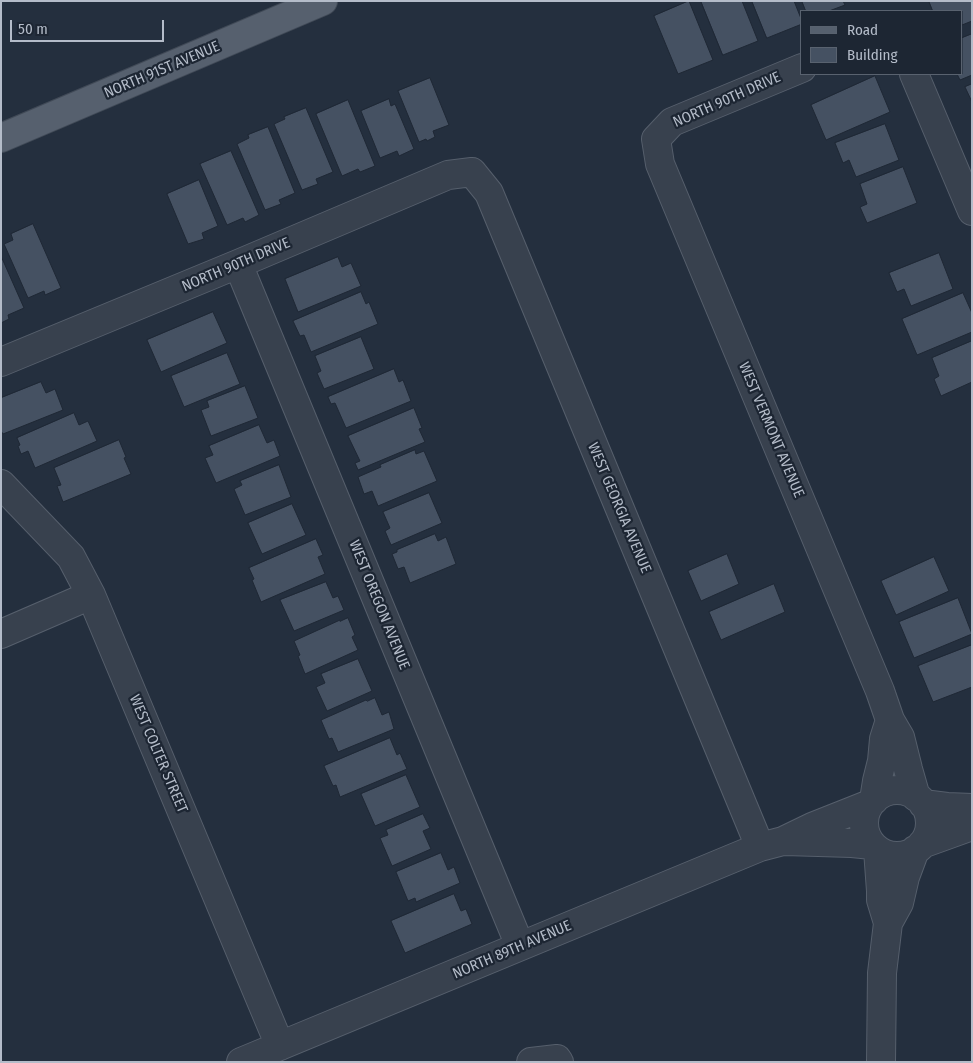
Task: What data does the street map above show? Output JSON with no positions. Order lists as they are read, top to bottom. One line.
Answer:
{"streets":{"main road":["NORTH 91ST AVENUE"],"street":["NORTH 90TH DRIVE","WEST VERMONT AVENUE","WEST GEORGIA AVENUE","WEST OREGON AVENUE","WEST COLTER STREET","NORTH 89TH AVENUE"]},"crossings":[["NORTH 90TH DRIVE","WEST VERMONT AVENUE"],["NORTH 90TH DRIVE","WEST GEORGIA AVENUE"],["NORTH 90TH DRIVE","WEST OREGON AVENUE"],["WEST VERMONT AVENUE","NORTH 89TH AVENUE"],["WEST GEORGIA AVENUE","NORTH 89TH AVENUE"],["WEST OREGON AVENUE","NORTH 89TH AVENUE"],["WEST COLTER STREET","NORTH 89TH AVENUE"]],"legend":["Road","Building"],"scale_bar":"50 m"}
